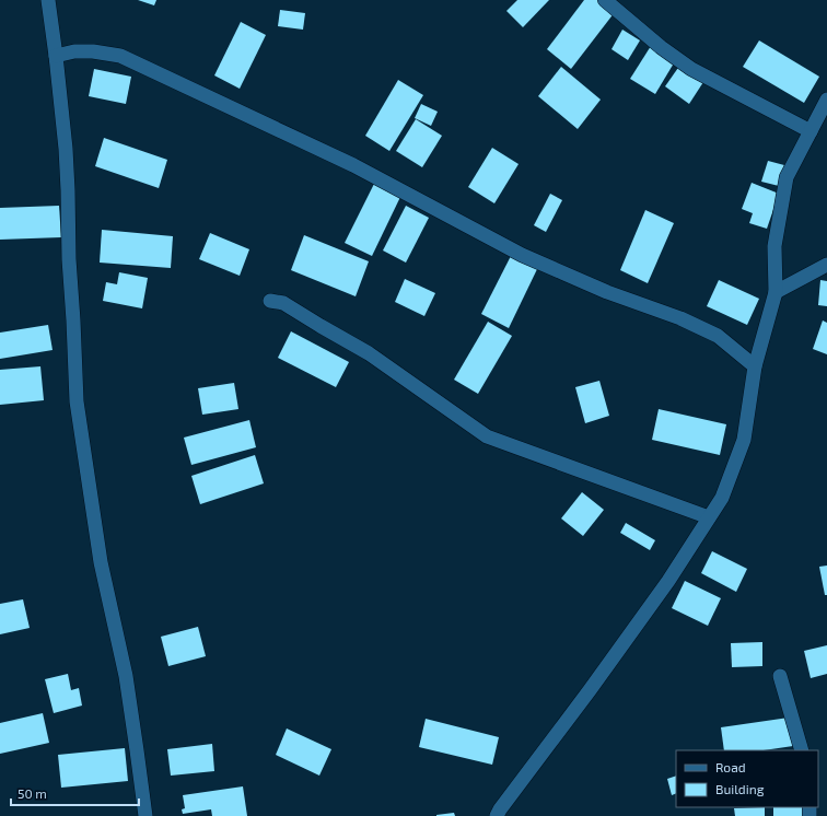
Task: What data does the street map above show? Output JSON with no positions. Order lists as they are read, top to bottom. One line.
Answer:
{"legend":["Road","Building"],"scale_bar":"50 m"}
